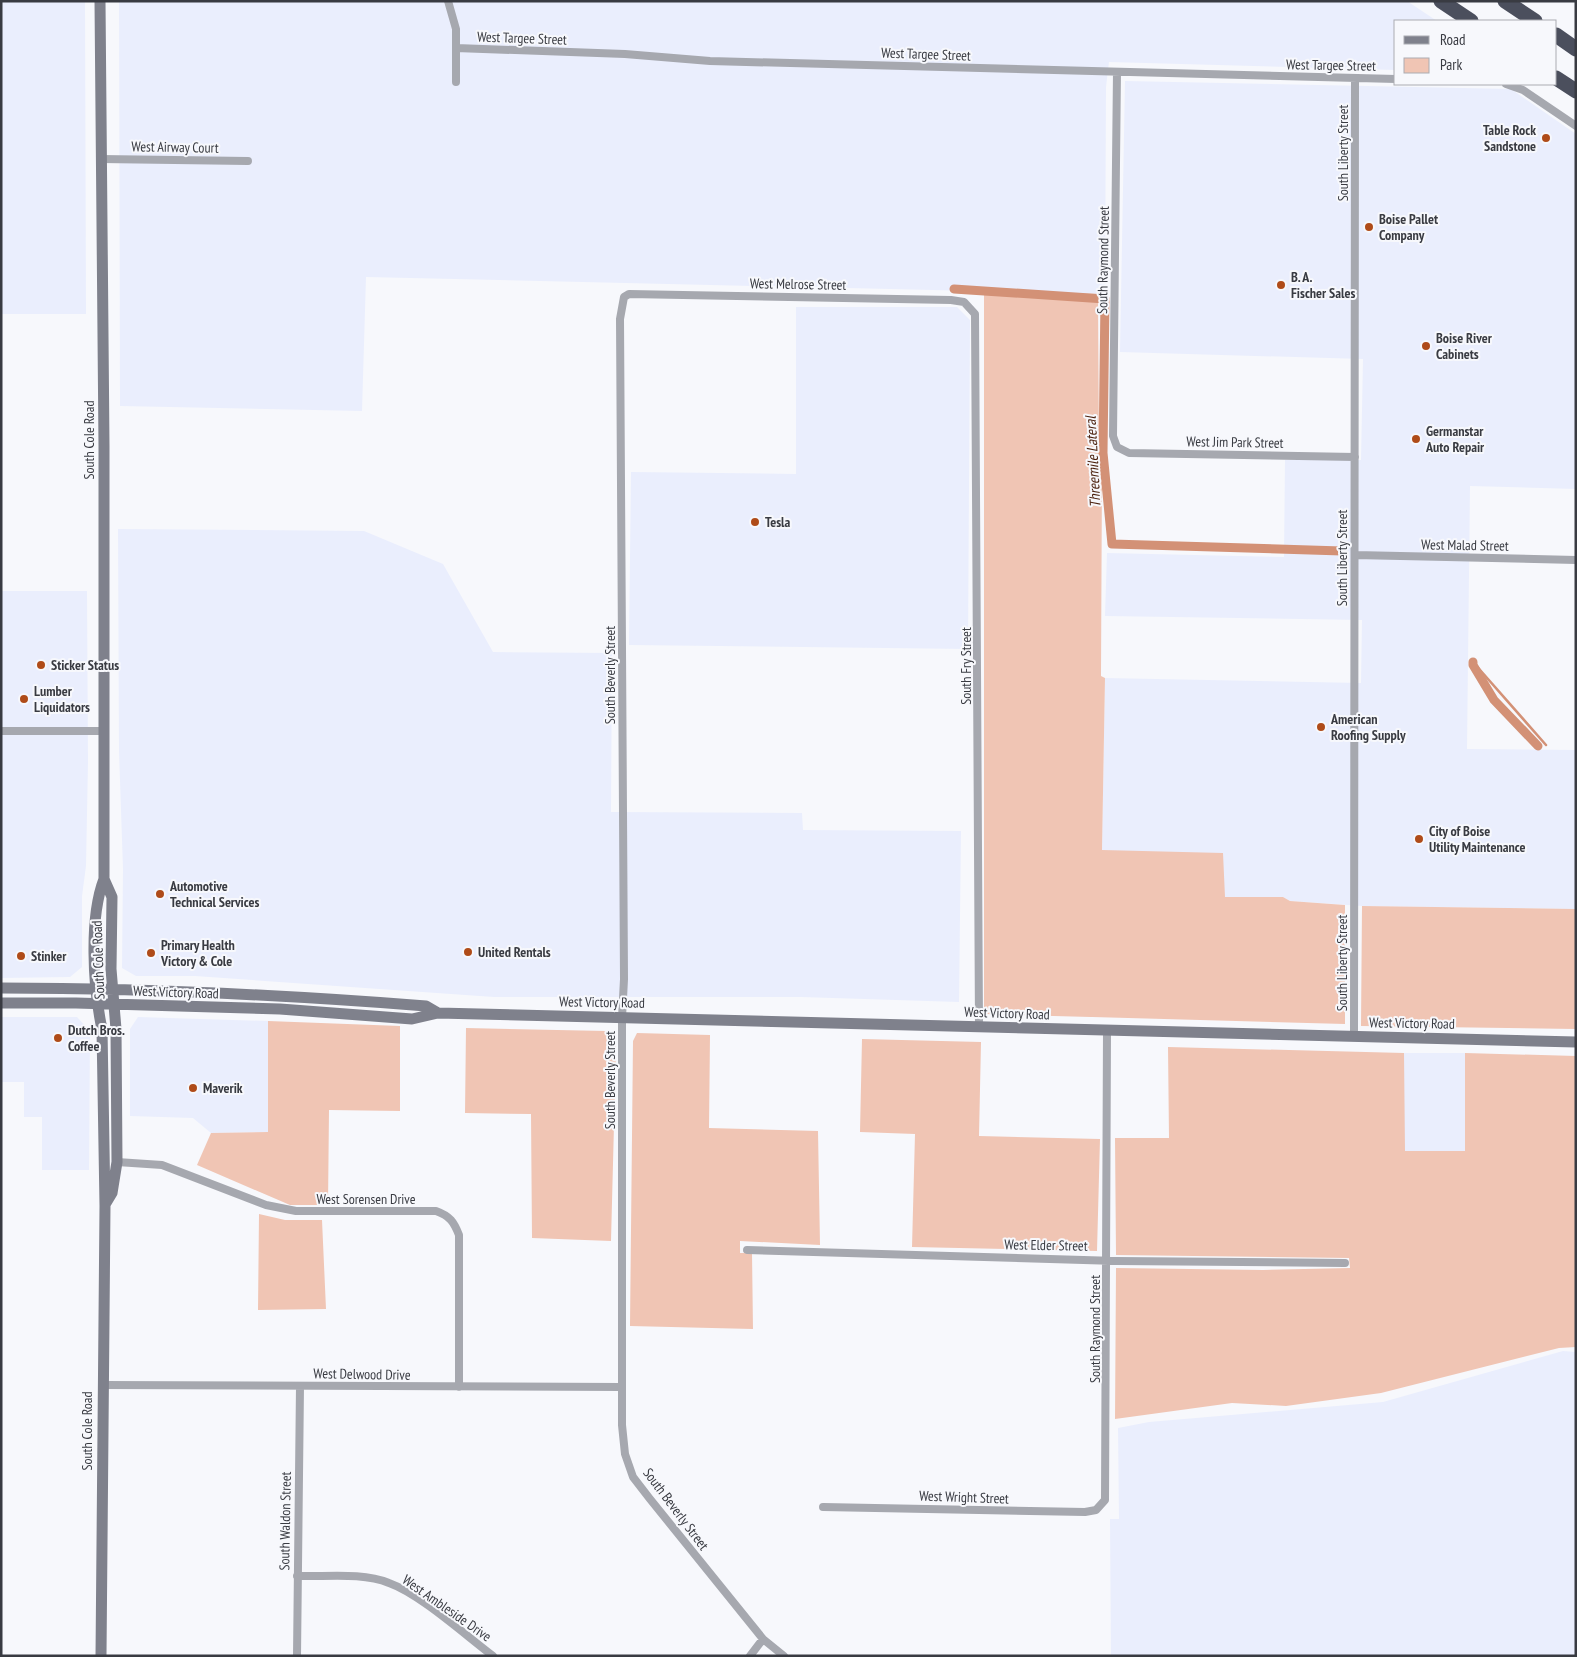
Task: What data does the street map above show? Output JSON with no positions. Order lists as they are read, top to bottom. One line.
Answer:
{"streets":{"main road":["South Cole Road","West Victory Road"],"street":["West Targee Street","West Airway Court","South Liberty Street","South Raymond Street","West Melrose Street","West Jim Park Street","West Malad Street","South Fry Street","South Beverly Street","West Sorensen Drive","West Elder Street","West Delwood Drive","West Wright Street","South Waldon Street","West Ambleside Drive"]},"crossings":[["West Targee Street","South Liberty Street"],["West Targee Street","South Raymond Street"],["West Airway Court","South Cole Road"],["South Liberty Street","West Jim Park Street"],["South Liberty Street","West Malad Street"],["South Liberty Street","West Victory Road"],["South Raymond Street","West Jim Park Street"],["South Raymond Street","West Victory Road"],["South Raymond Street","West Elder Street"],["South Raymond Street","West Wright Street"],["West Melrose Street","South Fry Street"],["West Melrose Street","South Beverly Street"],["South Cole Road","West Victory Road"],["South Cole Road","West Sorensen Drive"],["South Cole Road","West Delwood Drive"],["South Fry Street","West Victory Road"],["South Beverly Street","West Victory Road"],["South Beverly Street","West Delwood Drive"],["West Sorensen Drive","West Delwood Drive"],["West Delwood Drive","South Waldon Street"],["South Waldon Street","West Ambleside Drive"]],"water":["Threemile Lateral"],"places":["Table Rock Sandstone","Boise Pallet Company","B. A. Fischer Sales","Boise River Cabinets","Germanstar Auto Repair","Tesla","Sticker Status","Lumber Liquidators","American Roofing Supply","City of Boise Utility Maintenance","Automotive Technical Services","United Rentals","Primary Health Victory & Cole","Stinker","Dutch Bros. Coffee","Maverik"],"legend":["Road","Park"]}
